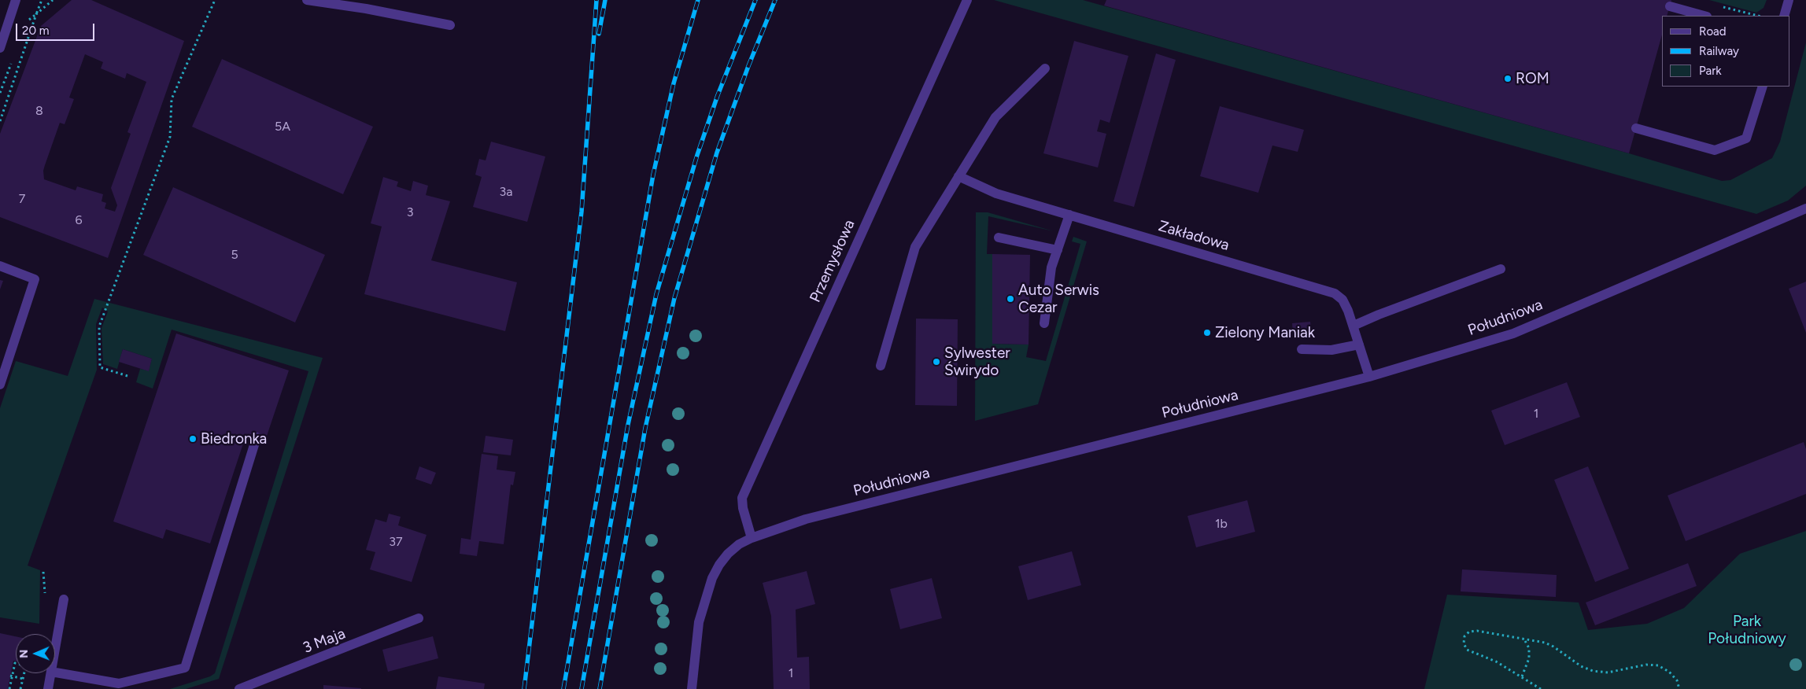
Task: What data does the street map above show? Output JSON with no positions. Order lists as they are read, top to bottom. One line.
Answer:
{"streets":{"street":["Zakładowa","Przemysłowa","Południowa","3 Maja"]},"crossings":[["Zakładowa","Południowa"],["Przemysłowa","Południowa"]],"parks":["Park Południowy"],"places":["ROM","Auto Serwis Cezar","Zielony Maniak","Sylwester Świrydo","Biedronka"],"house_numbers":["8","5A","3a","7","3","6","5","1","1b","37","1"],"legend":["Road","Railway","Park"],"scale_bar":"20 m","north":"left"}
